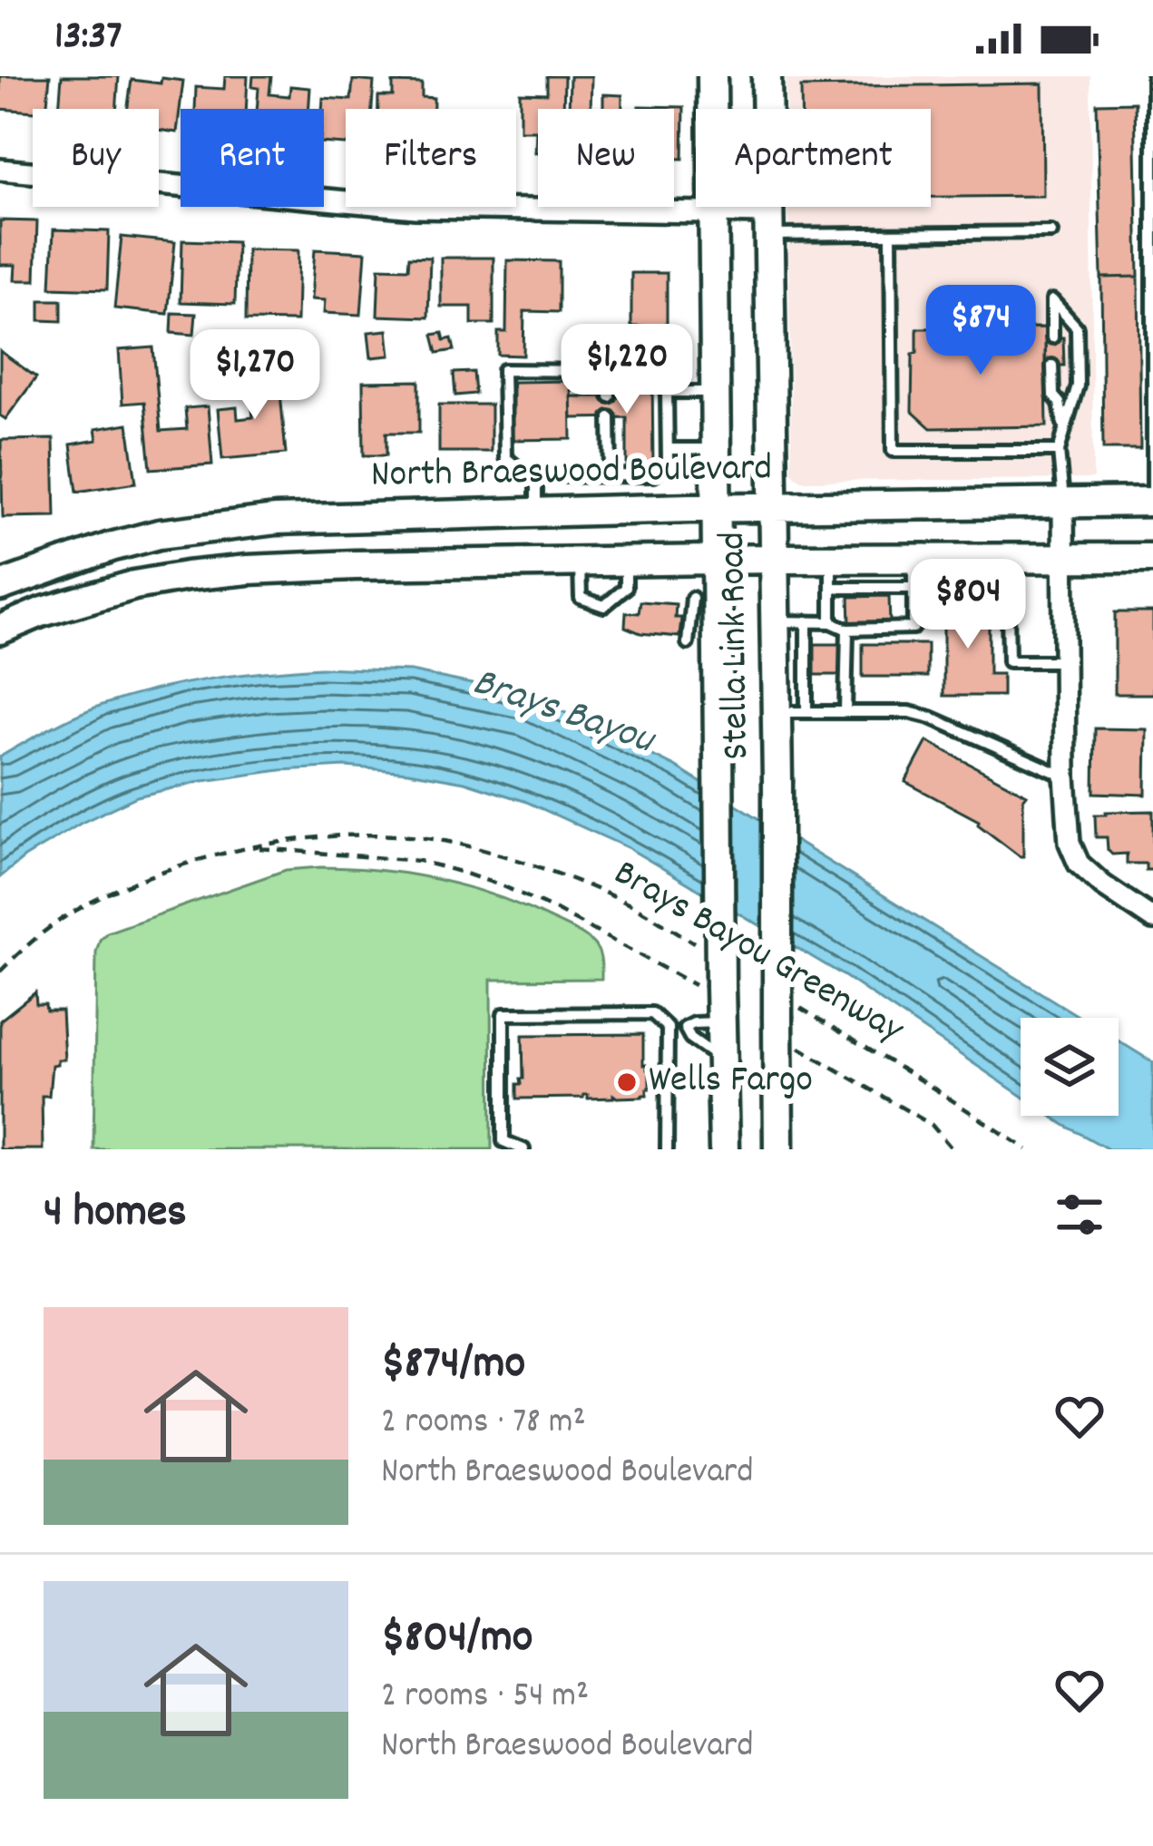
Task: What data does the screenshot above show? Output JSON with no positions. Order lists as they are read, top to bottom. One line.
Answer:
{"streets":{"main road":["North Braeswood Boulevard","Stella Link Road"],"path":["Brays Bayou Greenway"]},"crossings":[["North Braeswood Boulevard","Stella Link Road"],["Stella Link Road","Brays Bayou Greenway"]],"water":["Brays Bayou"],"places":["Wells Fargo"],"page":{"status":"13:37","chip":["Buy","Rent","Filters","New","Apartment"],"price":["$874","$1,220","$1,270","$804"],"heading":"4 homes","list":[{"name":"$874/mo","note":"2 rooms · 78 m² · North Braeswood Boulevard"},{"name":"$804/mo","note":"2 rooms · 54 m² · North Braeswood Boulevard"}]}}
